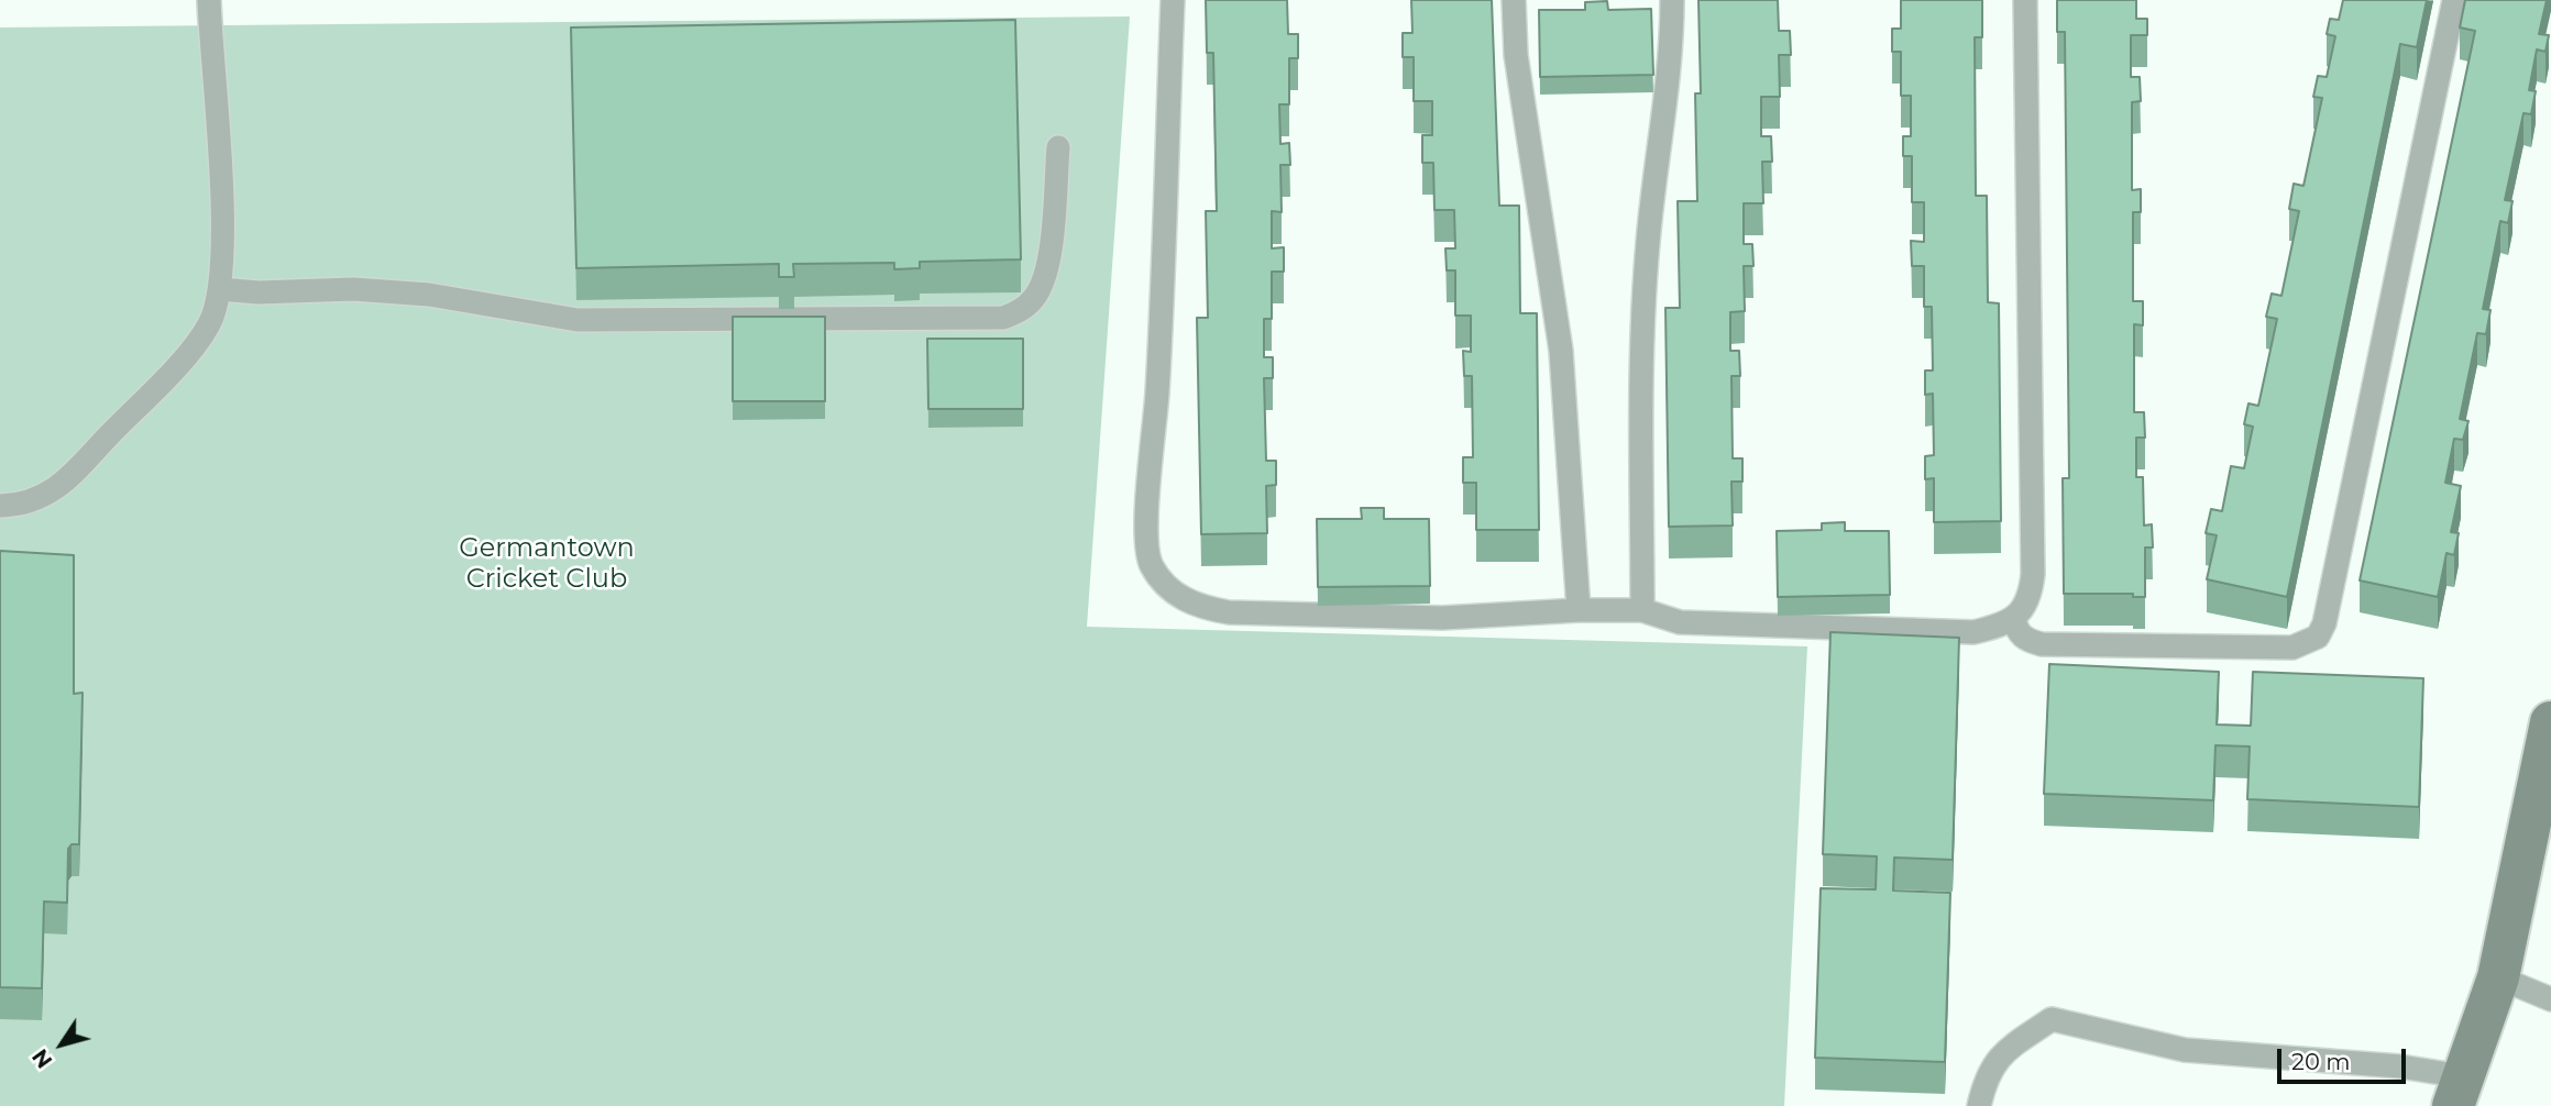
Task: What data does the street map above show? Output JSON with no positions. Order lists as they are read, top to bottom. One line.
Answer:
{"parks":["Germantown Cricket Club"],"scale_bar":"20 m","north":"bottom left"}
